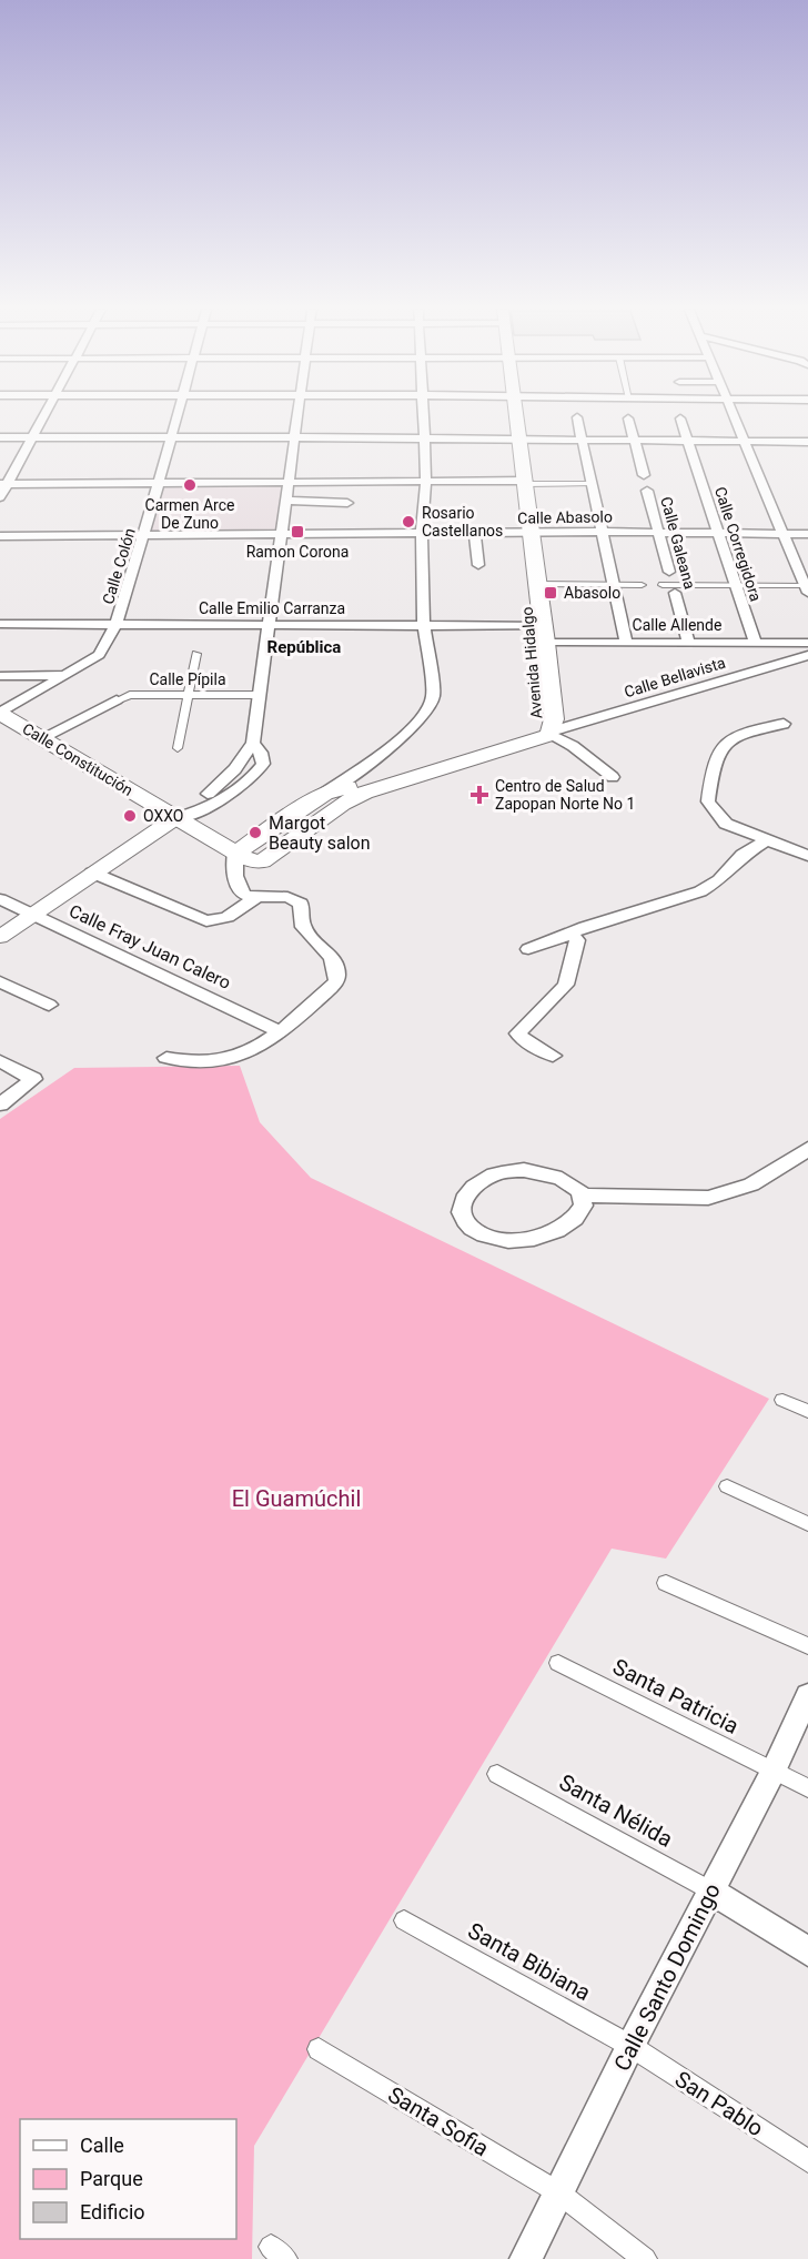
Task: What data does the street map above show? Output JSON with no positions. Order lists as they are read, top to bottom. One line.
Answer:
{"streets":{"main road":["Avenida Hidalgo","Calle Constitución"],"street":["Calle Abasolo","Calle Galeana","Calle Corregidora","Calle Colón","Calle Emilio Carranza","Calle Allende","Calle Bellavista","Calle Pípila","Calle Fray Juan Calero","Santa Patricia","Santa Nélida","Santa Bibiana","Calle Santo Domingo","San Pablo","Santa Sofia"]},"crossings":[["Calle Abasolo","Calle Galeana"],["Calle Abasolo","Calle Corregidora"],["Calle Abasolo","Calle Colón"],["Calle Abasolo","Avenida Hidalgo"],["Calle Galeana","Calle Allende"],["Calle Corregidora","Calle Allende"],["Calle Colón","Calle Emilio Carranza"],["Calle Colón","Calle Constitución"],["Calle Emilio Carranza","Calle Allende"],["Calle Emilio Carranza","Avenida Hidalgo"],["Calle Allende","Avenida Hidalgo"],["Avenida Hidalgo","Calle Bellavista"],["Avenida Hidalgo","Calle Constitución"],["Santa Patricia","Calle Santo Domingo"],["Santa Nélida","Calle Santo Domingo"],["Santa Bibiana","Calle Santo Domingo"],["Santa Bibiana","San Pablo"],["Calle Santo Domingo","San Pablo"],["Calle Santo Domingo","Santa Sofia"]],"districts":["República"],"parks":["El Guamúchil"],"places":{"other":["Carmen Arce De Zuno","Rosario Castellanos","OXXO","Margot Beauty salon"],"transit":["Ramon Corona","Abasolo"],"health":["Centro de Salud Zapopan Norte No 1"]},"legend":["Calle","Parque","Edificio"]}
